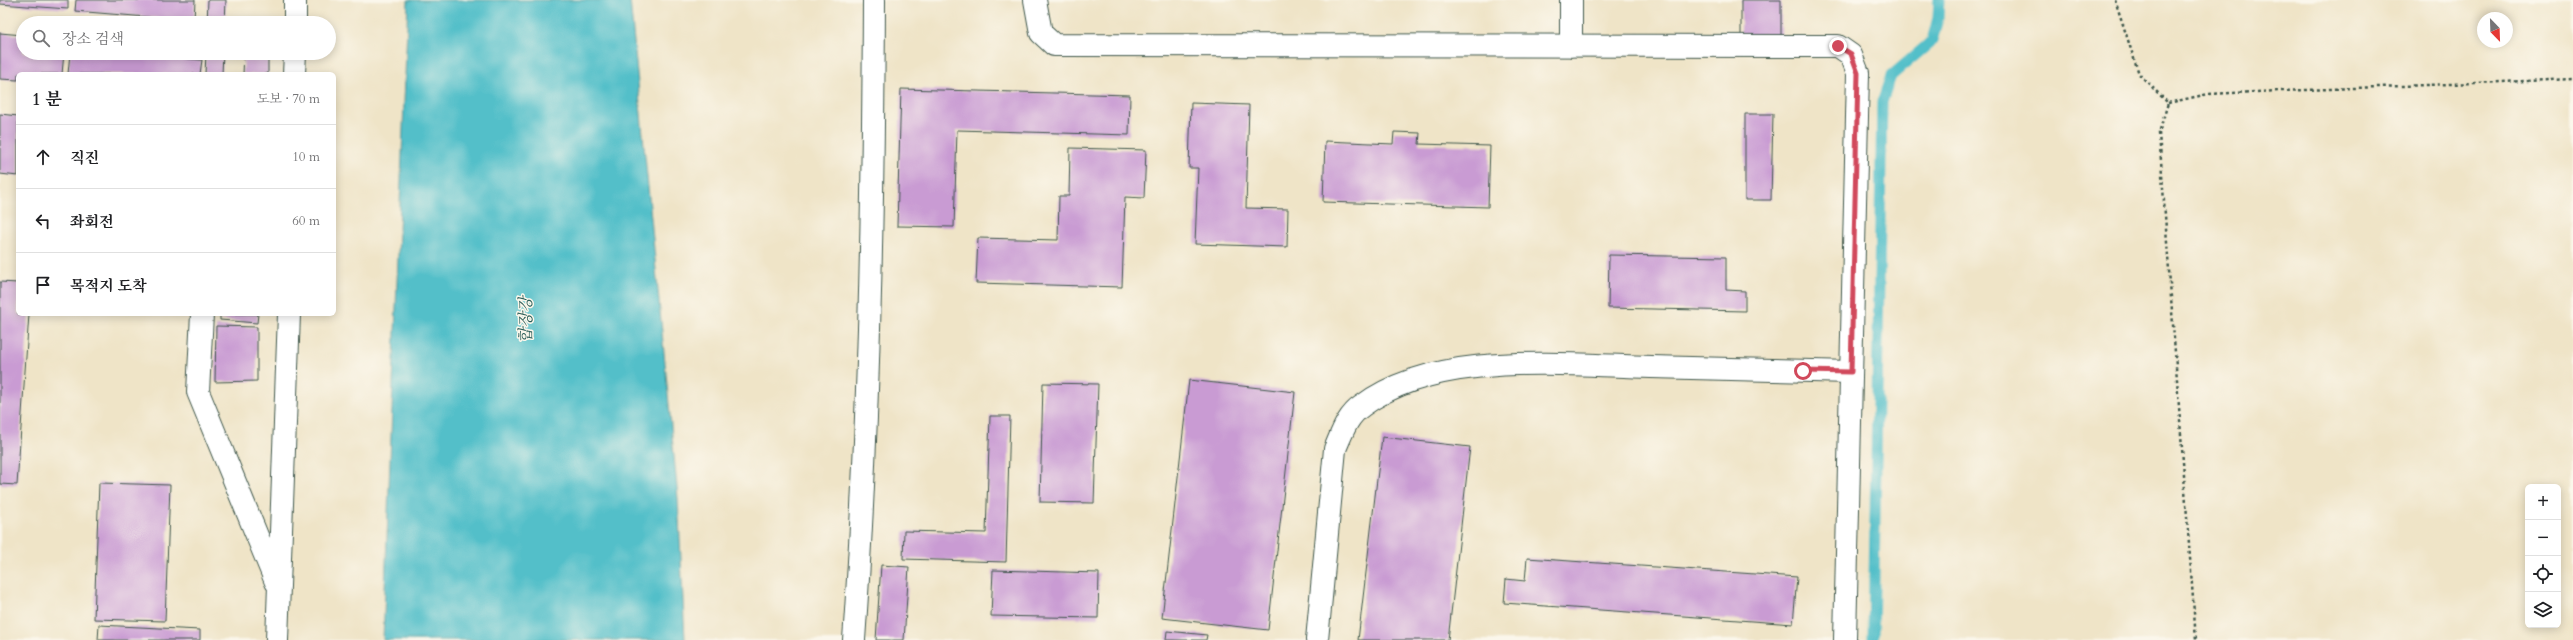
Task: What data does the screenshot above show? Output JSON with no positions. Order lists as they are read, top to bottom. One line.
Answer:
{"water":["합장강"],"north":"bottom right","page":{"search":"장소 검색","heading":["1 분","도보 · 70 m"],"list":[["직진","10 m"],["좌회전","60 m"],"목적지 도착"],"map_buttons":["+","−"]}}
